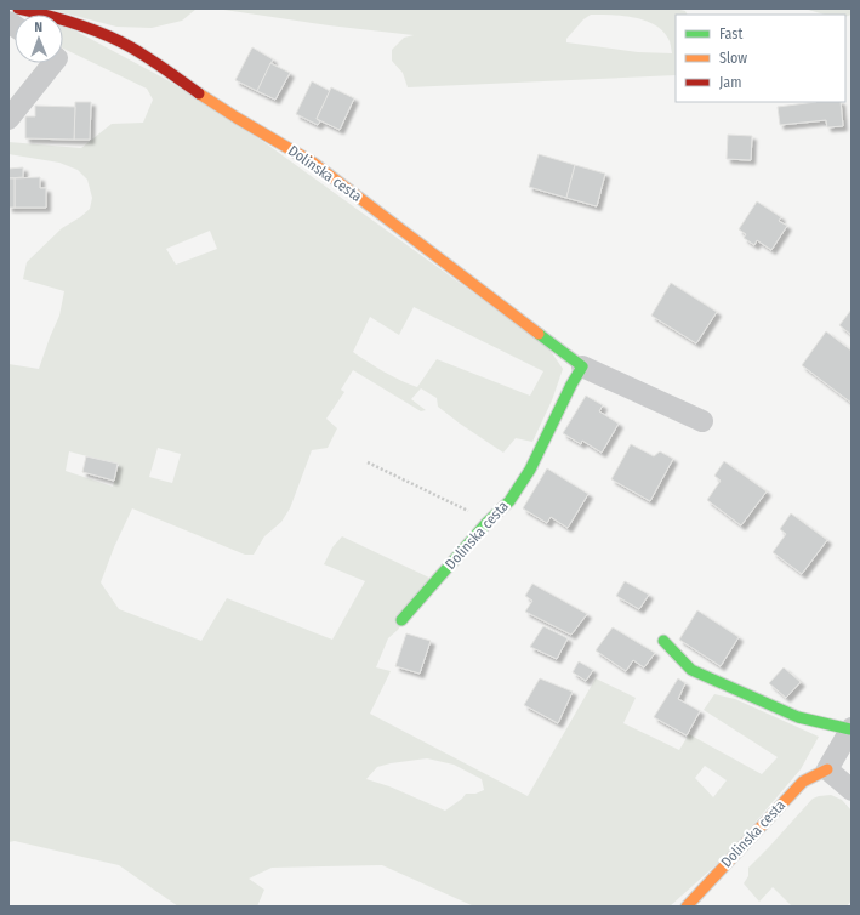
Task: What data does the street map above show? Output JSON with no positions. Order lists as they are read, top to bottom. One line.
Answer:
{"streets":{"street":["Dolinska cesta"]},"legend":["Fast","Slow","Jam"],"north":"top"}
